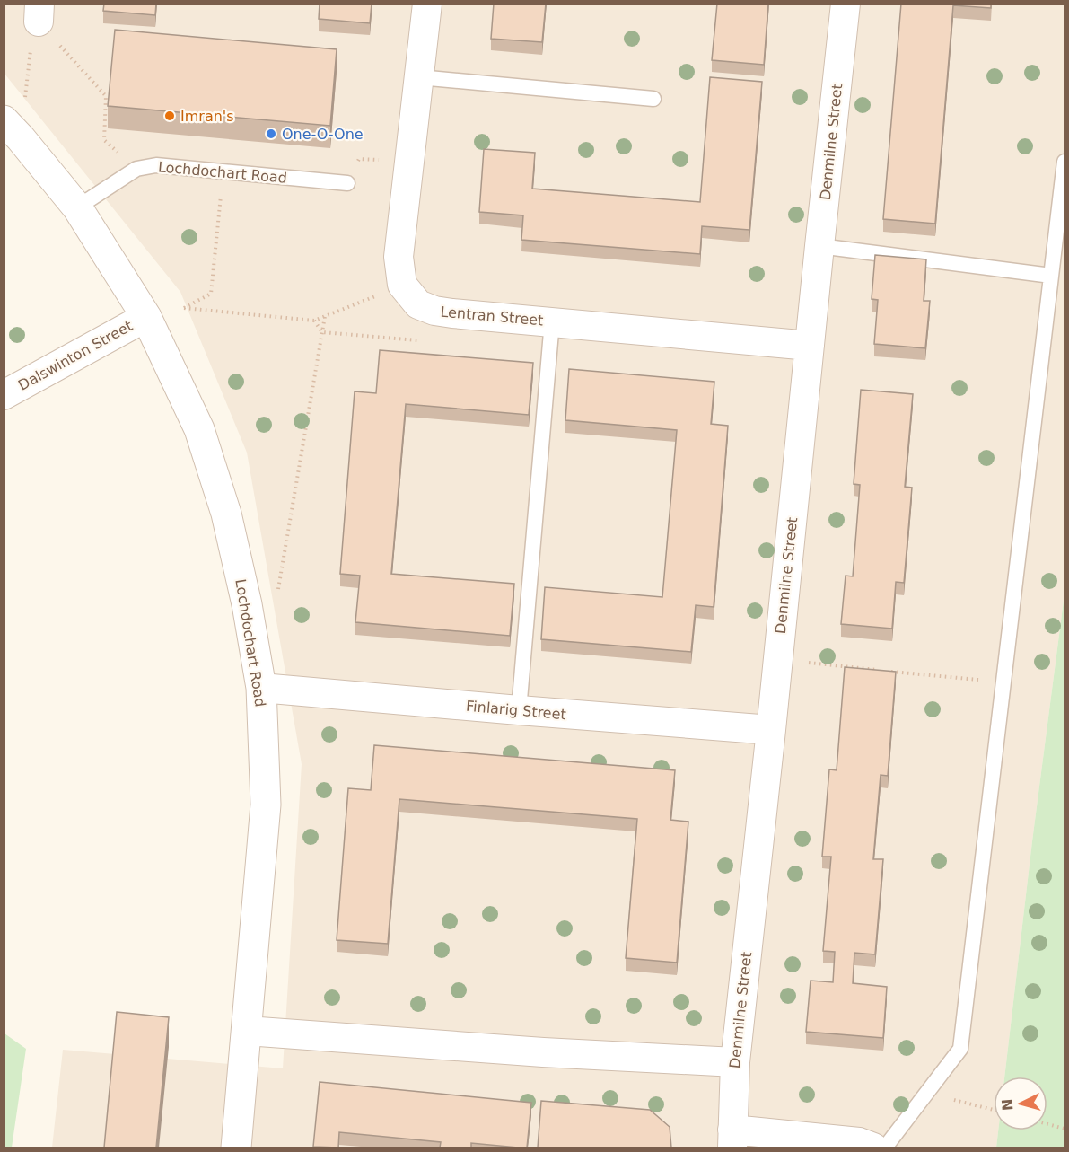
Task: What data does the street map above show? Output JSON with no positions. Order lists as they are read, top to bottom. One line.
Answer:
{"streets":{"street":["Denmilne Street","Lochdochart Road","Lentran Street","Dalswinton Street","Finlarig Street"]},"crossings":[["Denmilne Street","Lentran Street"],["Denmilne Street","Finlarig Street"],["Lochdochart Road","Dalswinton Street"],["Lochdochart Road","Finlarig Street"]],"places":["Imran's","One-O-One"],"north":"left"}
